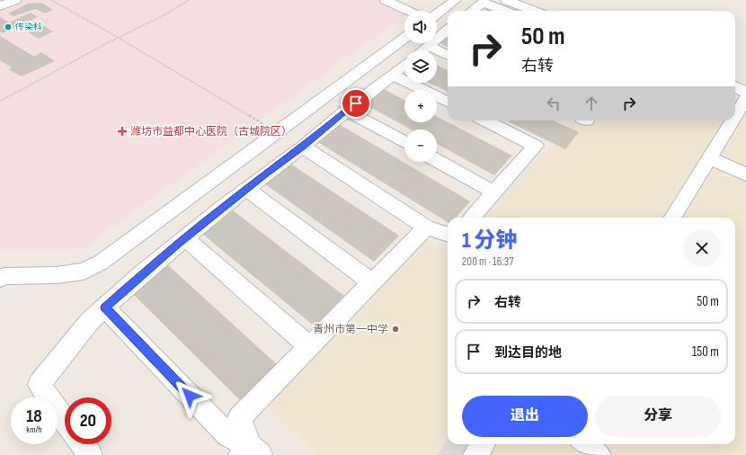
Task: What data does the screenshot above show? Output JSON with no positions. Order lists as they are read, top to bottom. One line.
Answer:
{"places":{"other":["传染科","青州市第一中学"],"health":["潍坊市益都中心医院（古城院区）"]},"page":{"map_buttons":["+","−"],"turn":["50 m","右转"],"heading":["1 分钟","200 m · 16:37"],"list":[{"name":"右转","value":"50 m"},{"name":"到达目的地","value":"150 m"}],"buttons":["退出","分享"],"speed":"18 km/h","limit":"20"}}
